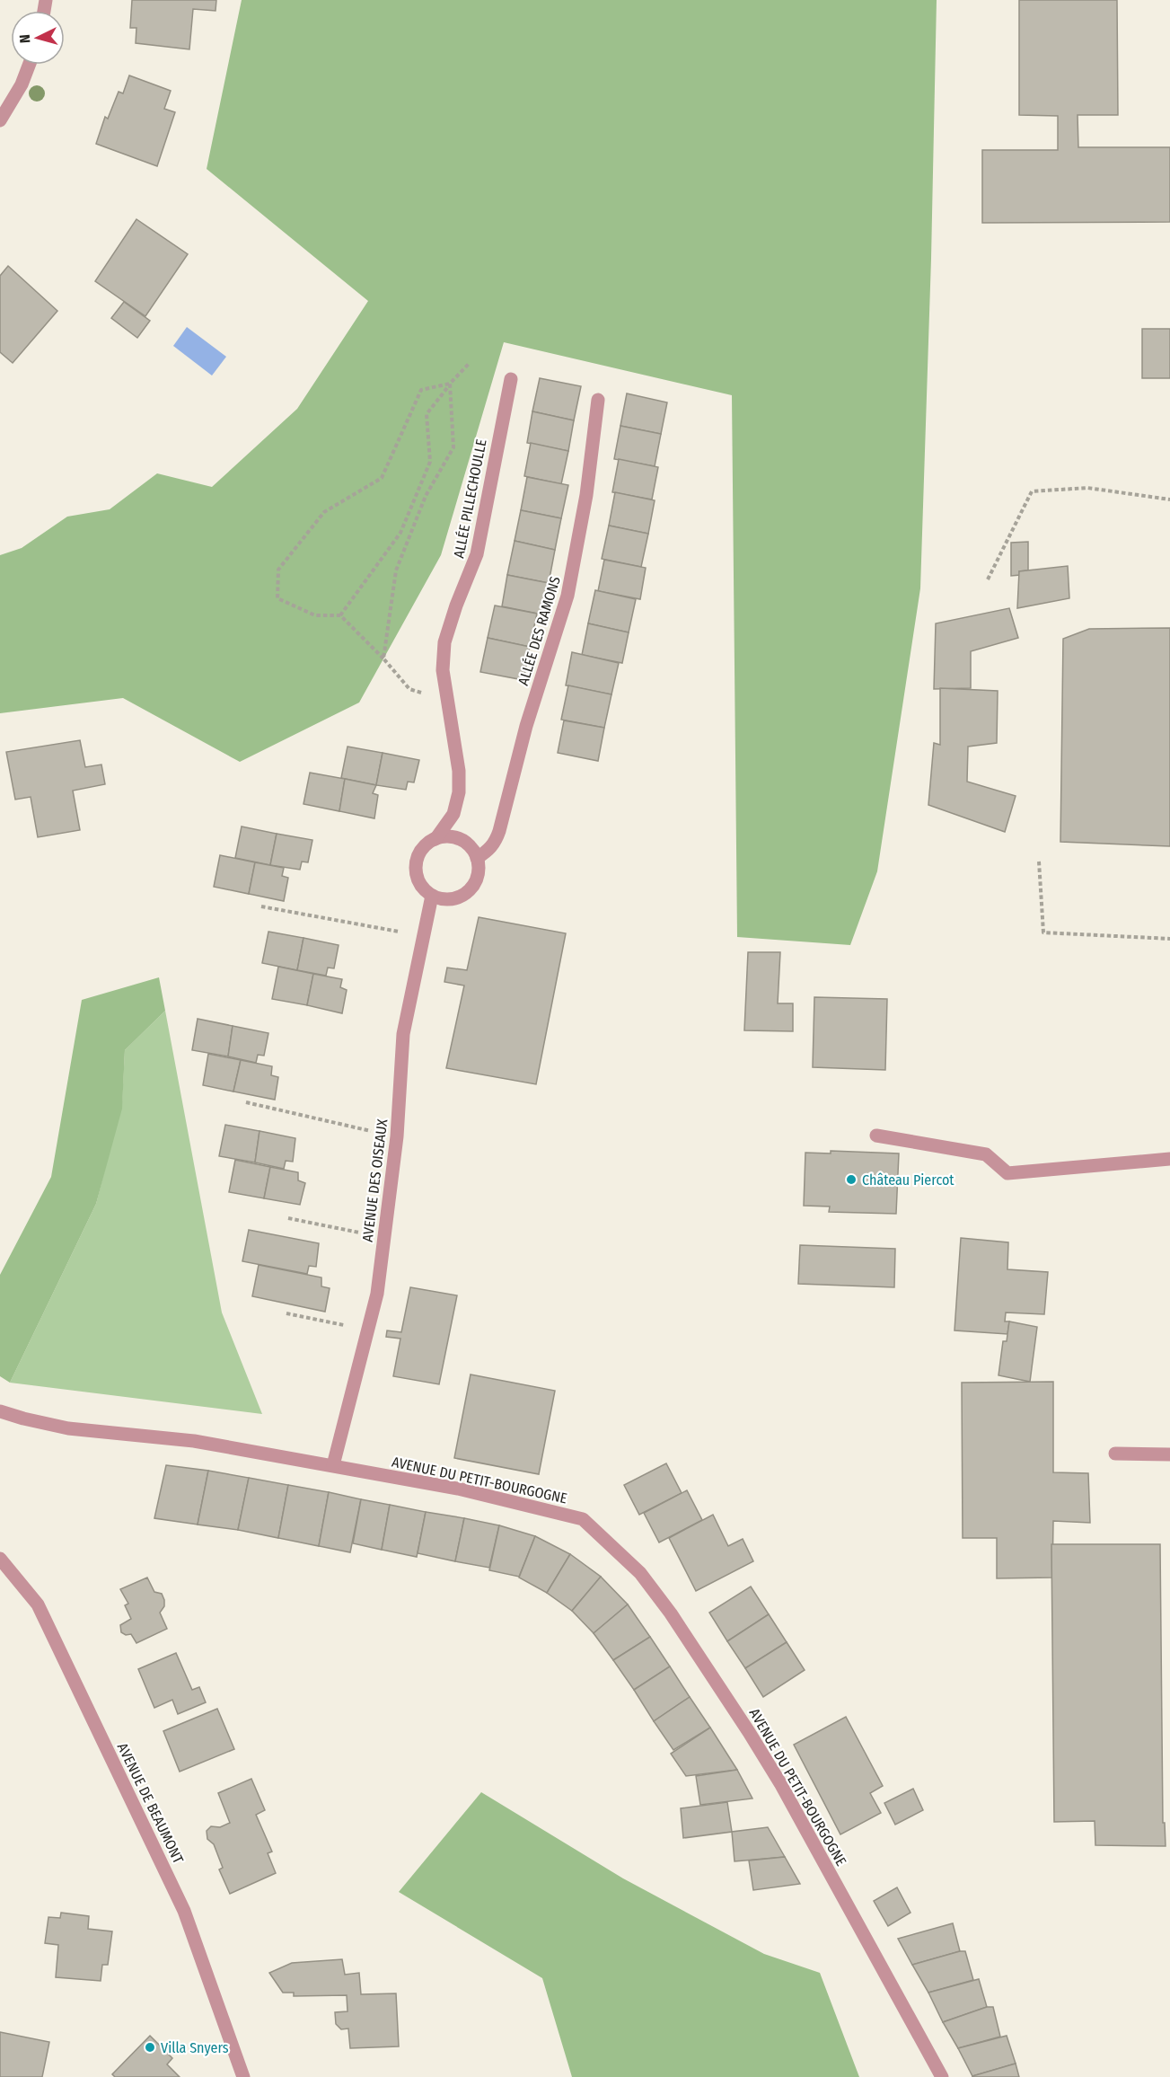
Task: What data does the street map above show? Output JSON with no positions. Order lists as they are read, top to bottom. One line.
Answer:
{"streets":{"street":["ALLÉE PILLECHOULLE","ALLÉE DES RAMONS","AVENUE DES OISEAUX","AVENUE DU PETIT-BOURGOGNE","AVENUE DE BEAUMONT"]},"crossings":[["ALLÉE PILLECHOULLE","ALLÉE DES RAMONS"],["ALLÉE PILLECHOULLE","AVENUE DES OISEAUX"],["ALLÉE DES RAMONS","AVENUE DES OISEAUX"],["AVENUE DES OISEAUX","AVENUE DU PETIT-BOURGOGNE"]],"places":["Château Piercot","Villa Snyers"],"north":"left"}
